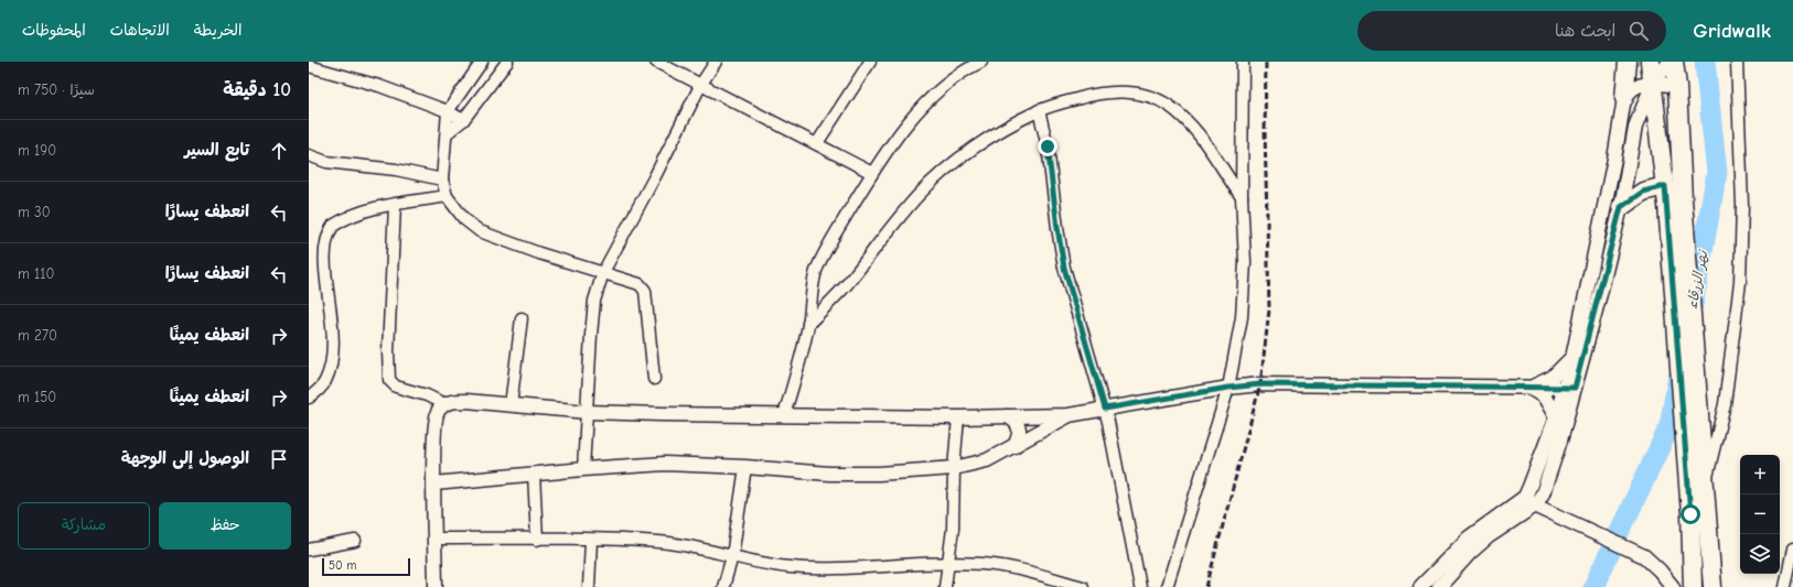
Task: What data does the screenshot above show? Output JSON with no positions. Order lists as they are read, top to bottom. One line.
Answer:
{"water":["نهر الزرقاء"],"scale_bar":"50 m","page":{"header":"Gridwalk","search":"ابحث هنا","nav":["الخريطة","الاتجاهات","المحفوظات"],"heading":["10 دقيقة","سيرًا · 750 m"],"list":[["تابع السير","190 m"],["انعطف يسارًا","30 m"],["انعطف يسارًا","110 m"],["انعطف يمينًا","270 m"],["انعطف يمينًا","150 m"],"الوصول إلى الوجهة"],"map_buttons":["+","−"],"buttons":["حفظ","مشاركة"],"scale":"50 m"}}
